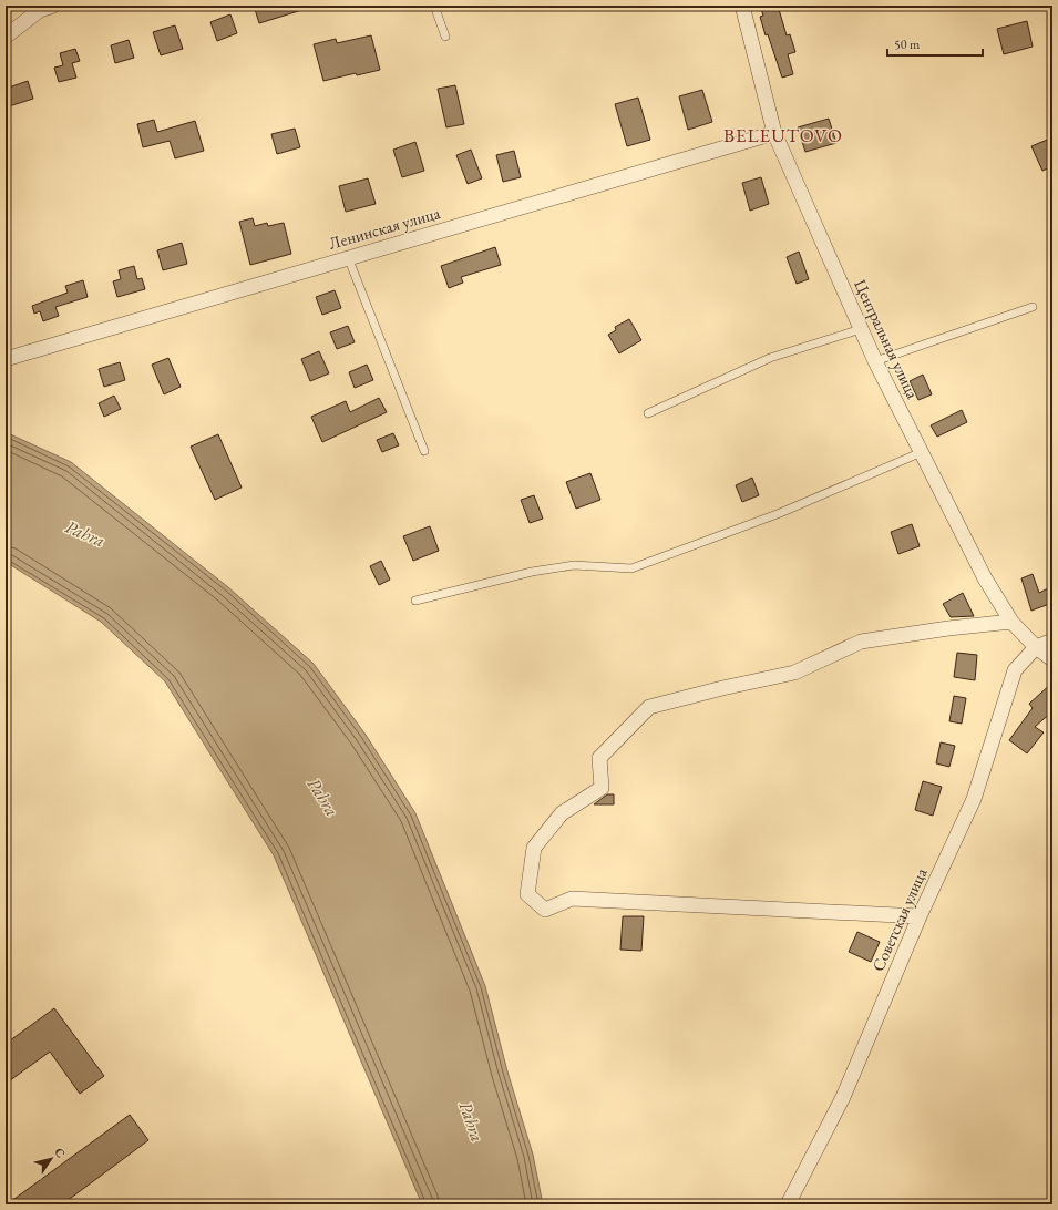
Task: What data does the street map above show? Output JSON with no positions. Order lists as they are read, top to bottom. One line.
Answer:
{"streets":{"street":["Ленинская улица","Центральная улица","Советская улица"]},"crossings":[["Ленинская улица","Центральная улица"],["Центральная улица","Советская улица"]],"districts":["BELEUTOVO"],"water":["Pahra"],"scale_bar":"50 m","north":"top right"}
